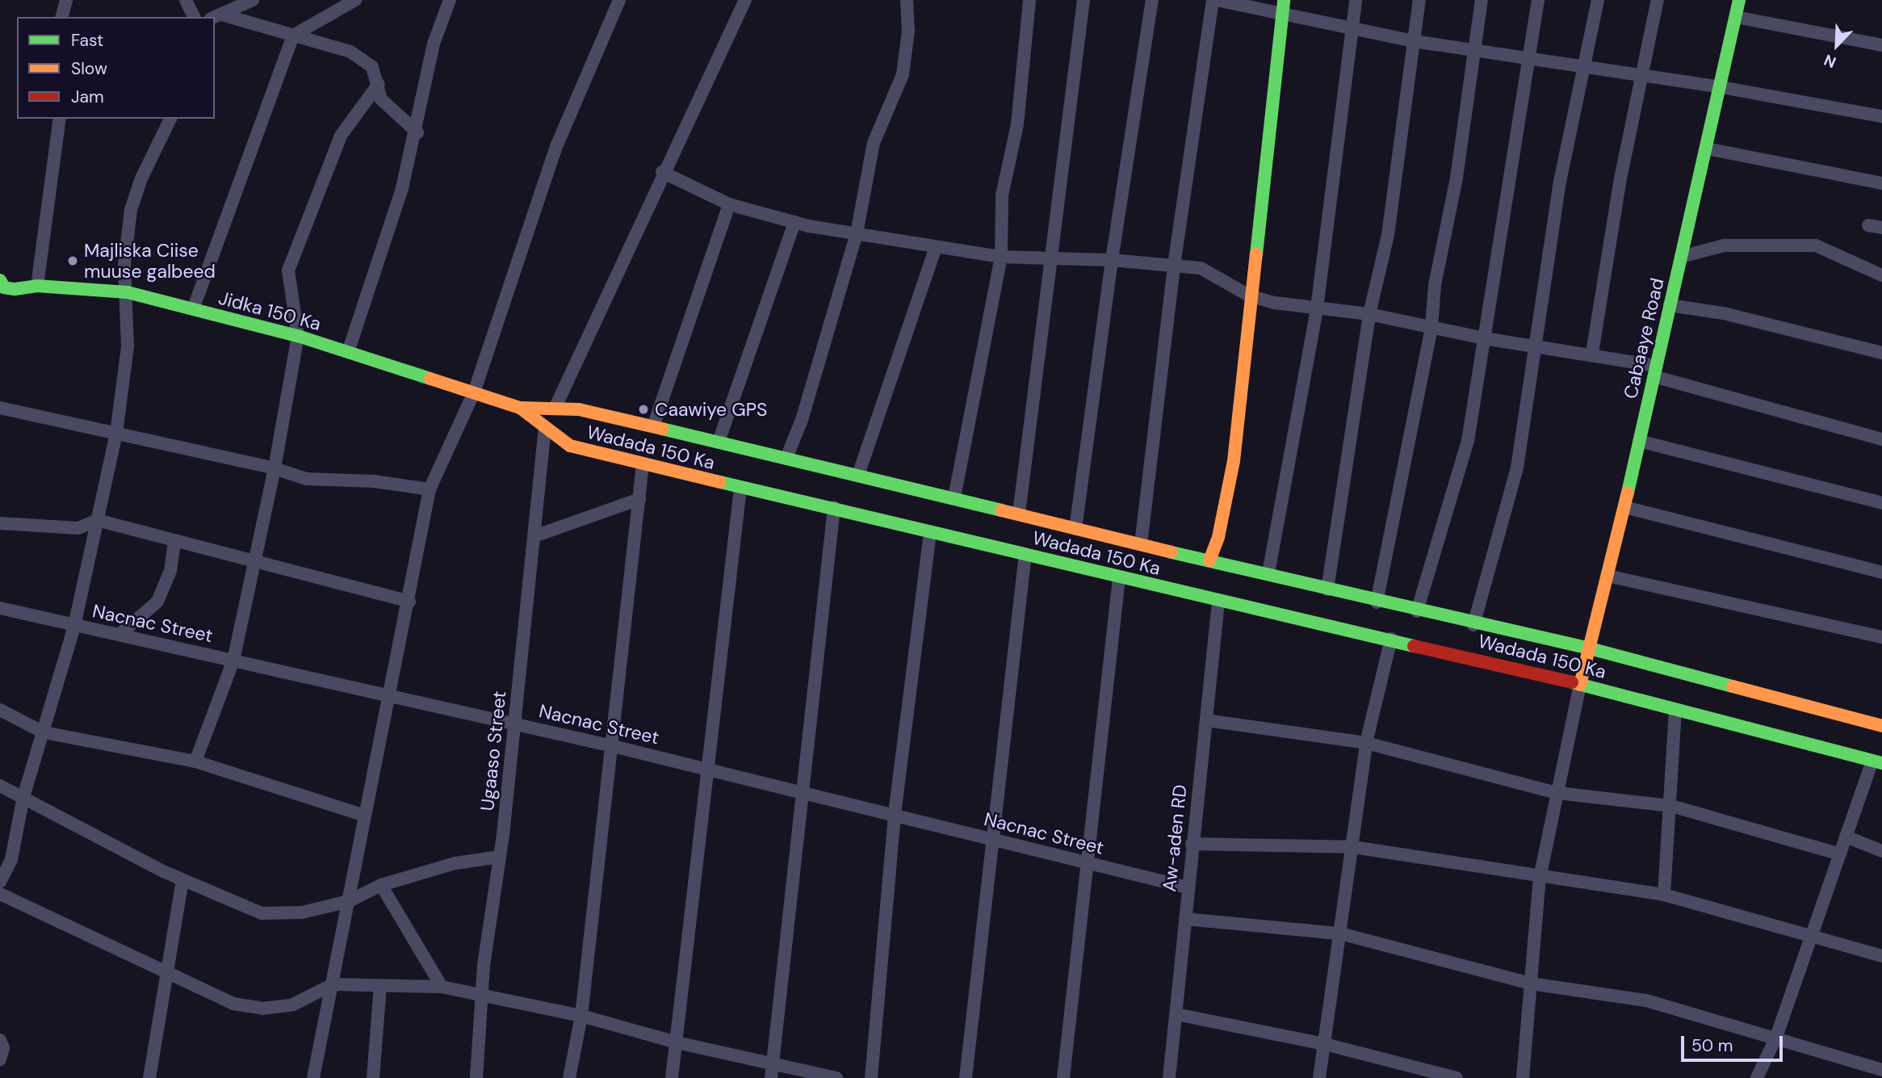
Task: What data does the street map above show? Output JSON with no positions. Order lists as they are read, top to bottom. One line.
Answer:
{"streets":{"street":["Jidka 150 Ka","Cabaaye Road","Wadada 150 Ka","Nacnac Street","Ugaaso Street","Aw-aden RD"]},"crossings":[["Jidka 150 Ka","Wadada 150 Ka"],["Cabaaye Road","Wadada 150 Ka"],["Wadada 150 Ka","Ugaaso Street"],["Wadada 150 Ka","Aw-aden RD"],["Nacnac Street","Ugaaso Street"],["Nacnac Street","Aw-aden RD"]],"places":["Majliska Ciise muuse galbeed","Caawiye GPS"],"legend":["Fast","Slow","Jam"],"scale_bar":"50 m","north":"bottom left"}
